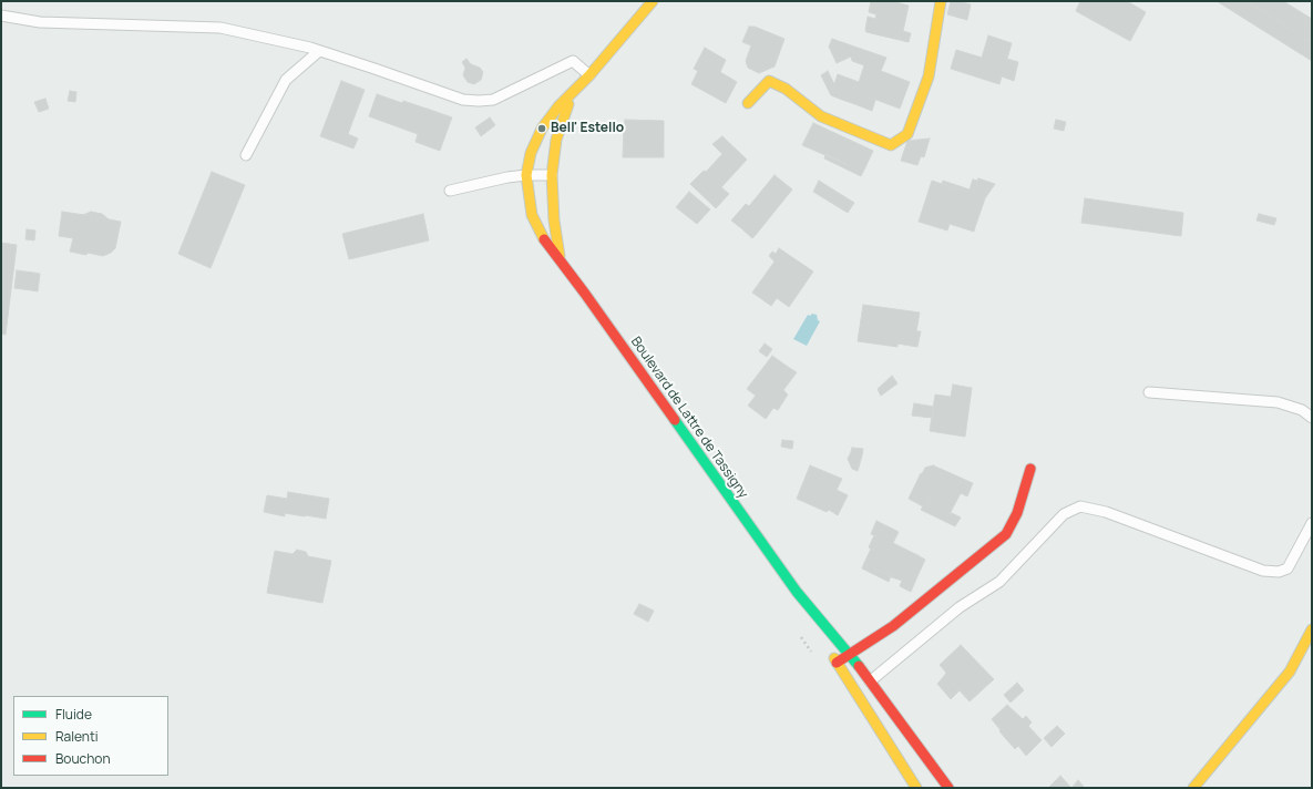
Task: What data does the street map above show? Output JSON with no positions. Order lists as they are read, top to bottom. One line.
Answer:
{"streets":{"street":["Boulevard de Lattre de Tassigny"]},"places":["Bell' Estello"],"legend":["Fluide","Ralenti","Bouchon"]}
